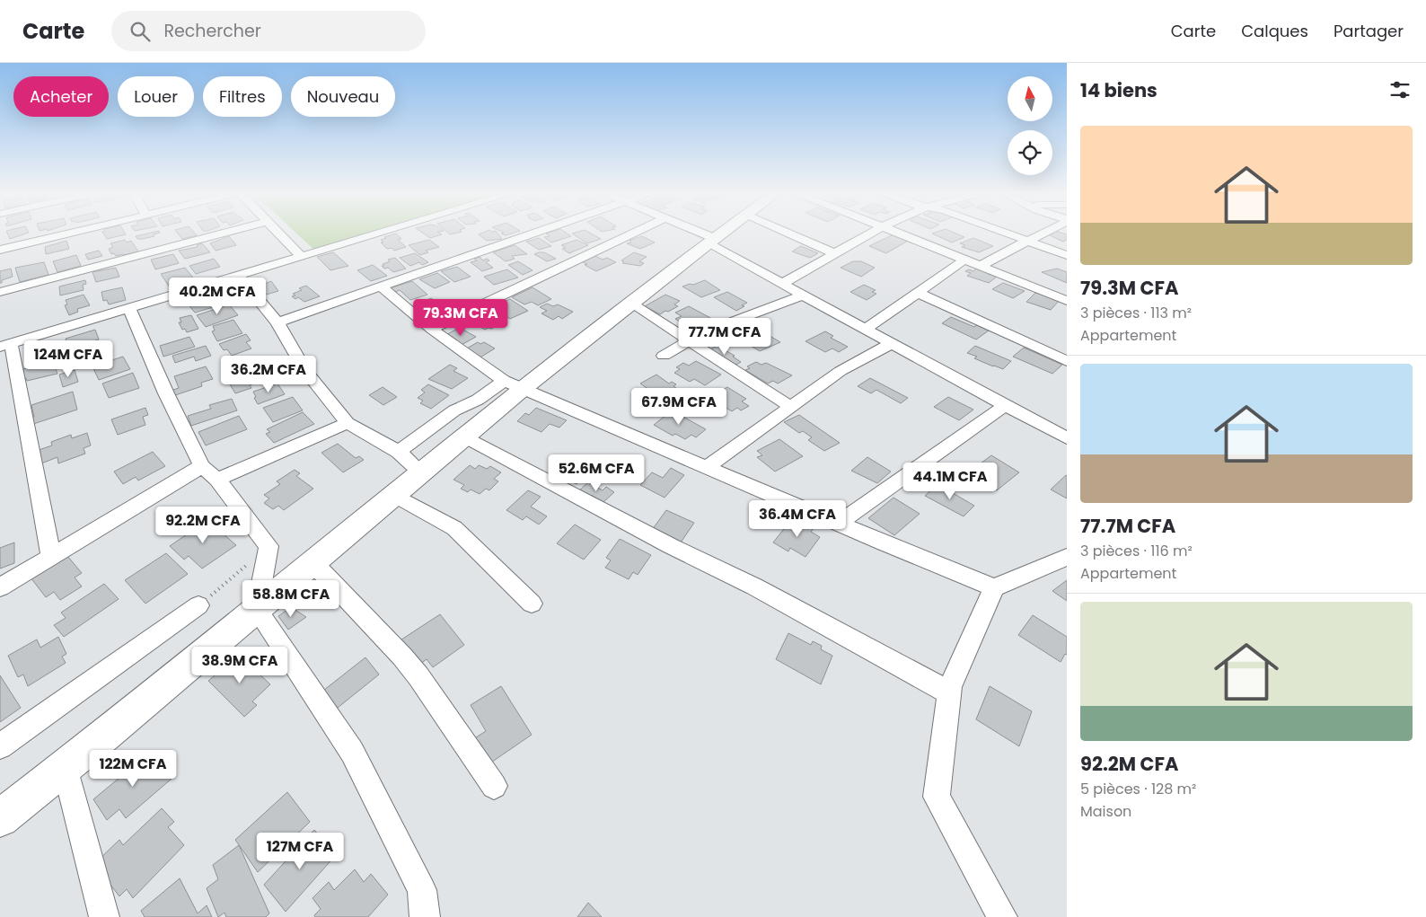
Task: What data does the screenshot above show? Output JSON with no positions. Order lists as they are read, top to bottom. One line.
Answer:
{"north":"top","page":{"header":"Carte","search":"Rechercher","nav":["Carte","Calques","Partager"],"heading":"14 biens","chip":["Acheter","Louer","Filtres","Nouveau"],"list":[{"name":"79.3M CFA","note":"3 pièces · 113 m² · Appartement"},{"name":"77.7M CFA","note":"3 pièces · 116 m² · Appartement"},{"name":"92.2M CFA","note":"5 pièces · 128 m² · Maison"}],"price":["40.2M CFA","79.3M CFA","77.7M CFA","124M CFA","36.2M CFA","67.9M CFA","52.6M CFA","44.1M CFA","36.4M CFA","92.2M CFA","58.8M CFA","38.9M CFA","122M CFA","127M CFA"]}}
